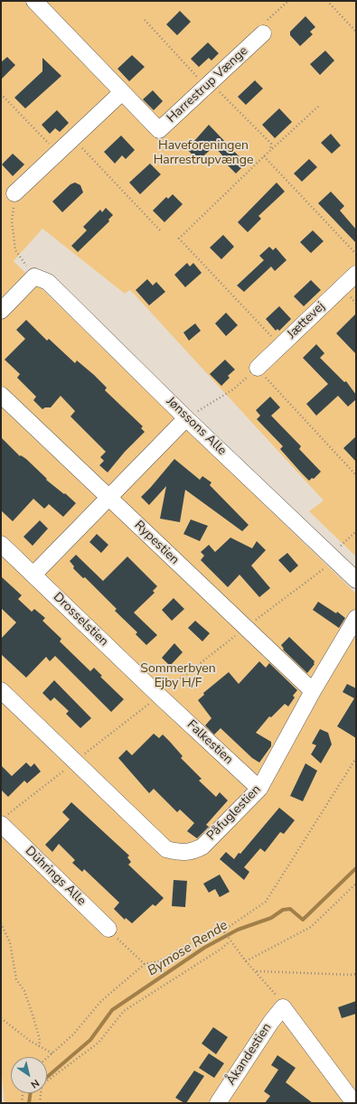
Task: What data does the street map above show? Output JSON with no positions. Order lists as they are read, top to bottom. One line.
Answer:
{"streets":{"street":["Harrestrup Vænge","Jættevej","Jønssons Alle","Rypestien","Drosselstien","Falkestien","Påfuglestien","Dührings Alle","Åkandestien"]},"crossings":[["Rypestien","Påfuglestien"],["Drosselstien","Falkestien"],["Falkestien","Påfuglestien"]],"water":["Bymose Rende"],"parks":["Haveforeningen Harrestrupvænge","Sommerbyen Ejby H/F"],"north":"bottom right"}
